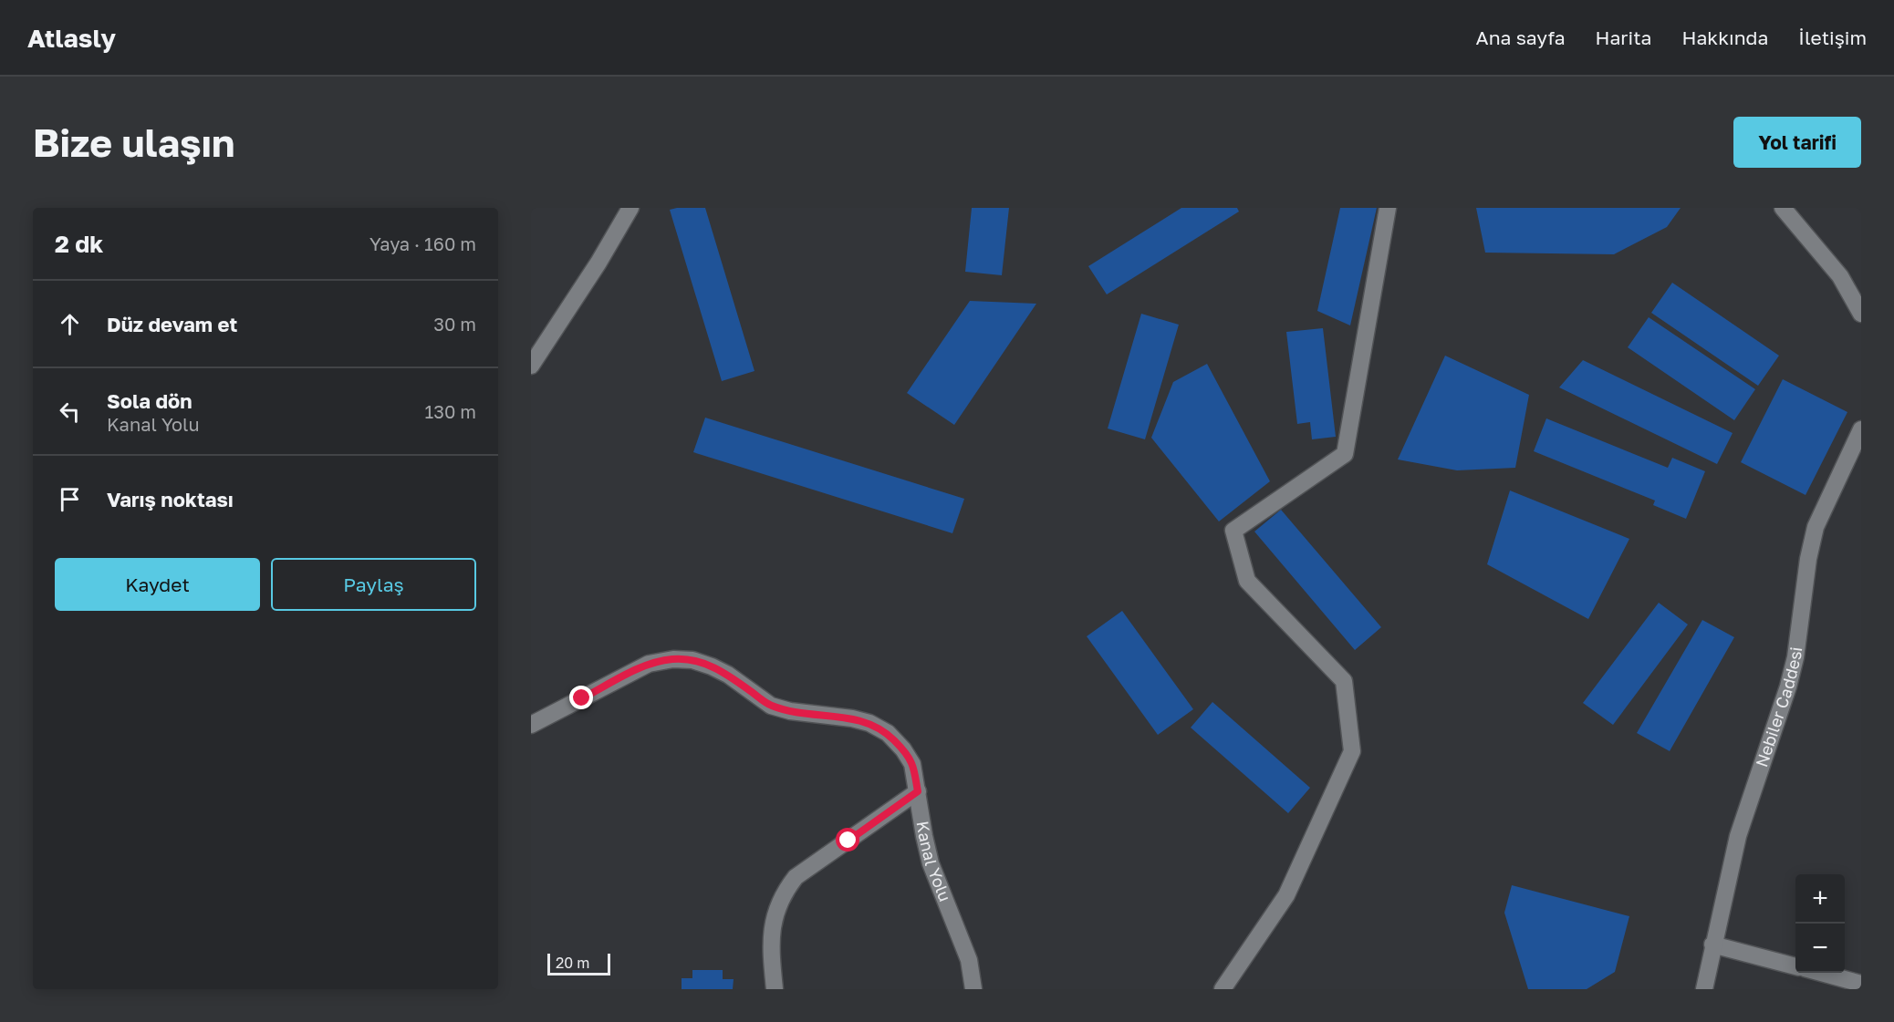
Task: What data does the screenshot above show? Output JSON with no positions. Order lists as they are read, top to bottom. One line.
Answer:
{"streets":{"street":["Nebiler Caddesi","Kanal Yolu"]},"scale_bar":"20 m","page":{"header":"Atlasly","nav":["Ana sayfa","Harita","Hakkında","İletişim"],"buttons":["Yol tarifi",["Kaydet","Paylaş"]],"title":"Bize ulaşın","heading":["2 dk","Yaya · 160 m"],"list":[["Düz devam et","30 m"],["Sola dön","Kanal Yolu","130 m"],"Varış noktası"],"map_buttons":["+","−"],"scale":"20 m"}}
